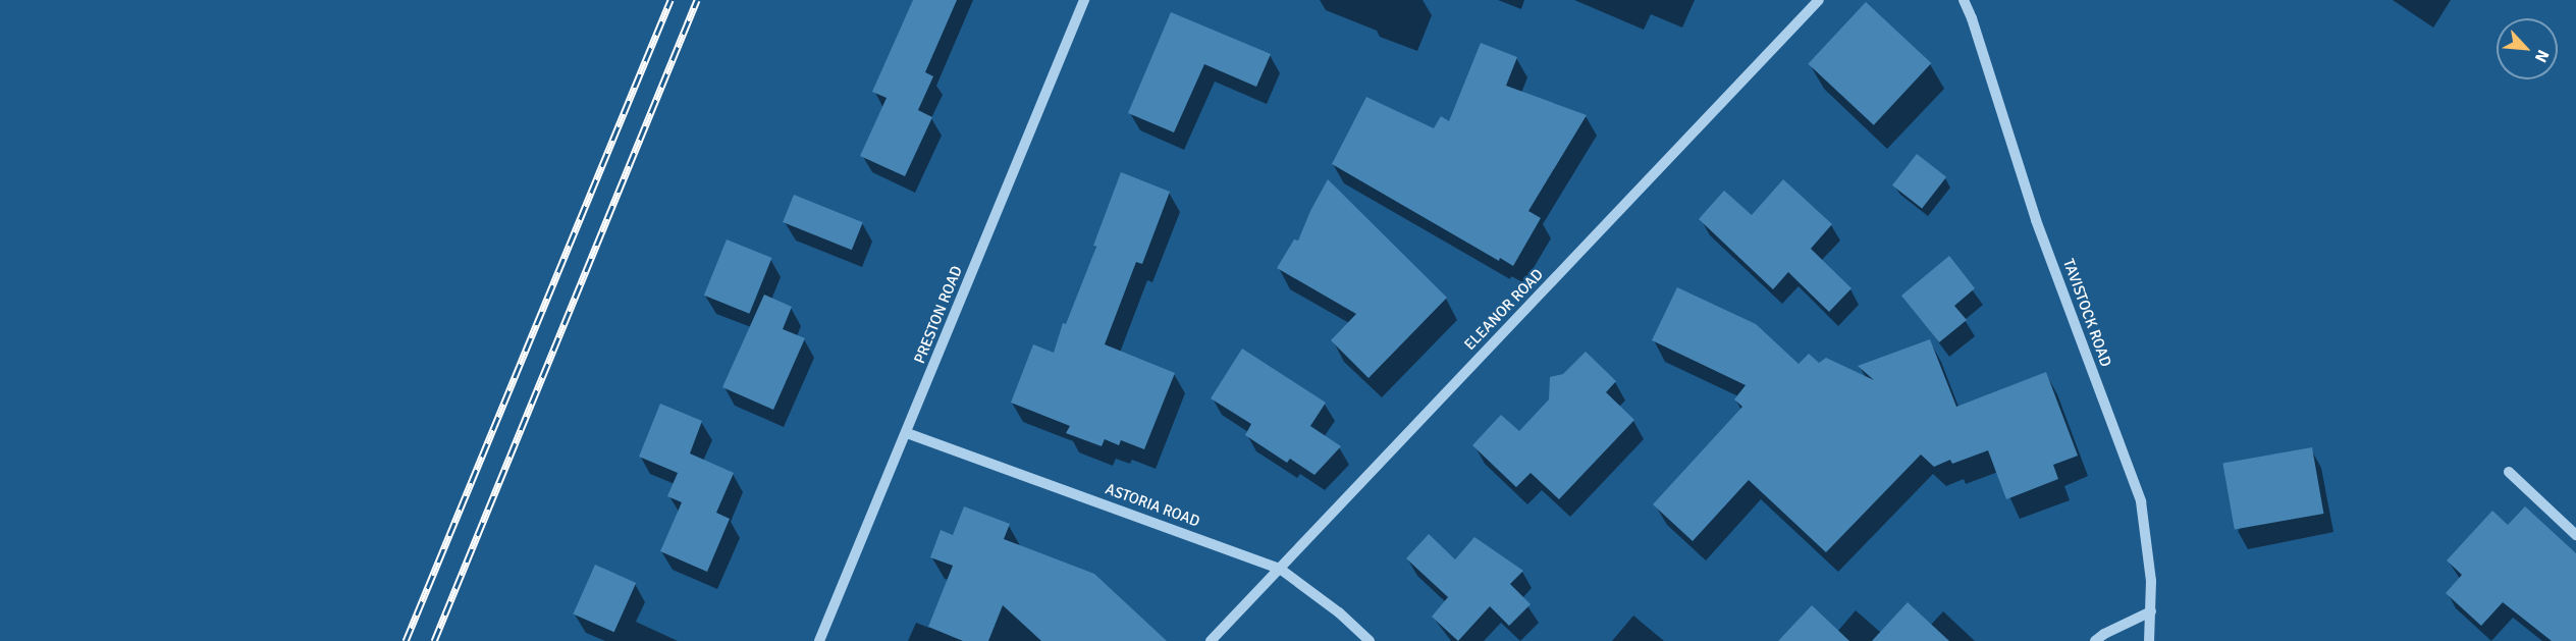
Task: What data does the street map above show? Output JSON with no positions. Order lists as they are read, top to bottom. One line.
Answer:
{"streets":{"street":["ELEANOR ROAD","TAVISTOCK ROAD","PRESTON ROAD","ASTORIA ROAD"]},"crossings":[["ELEANOR ROAD","ASTORIA ROAD"],["PRESTON ROAD","ASTORIA ROAD"]],"north":"bottom right"}
